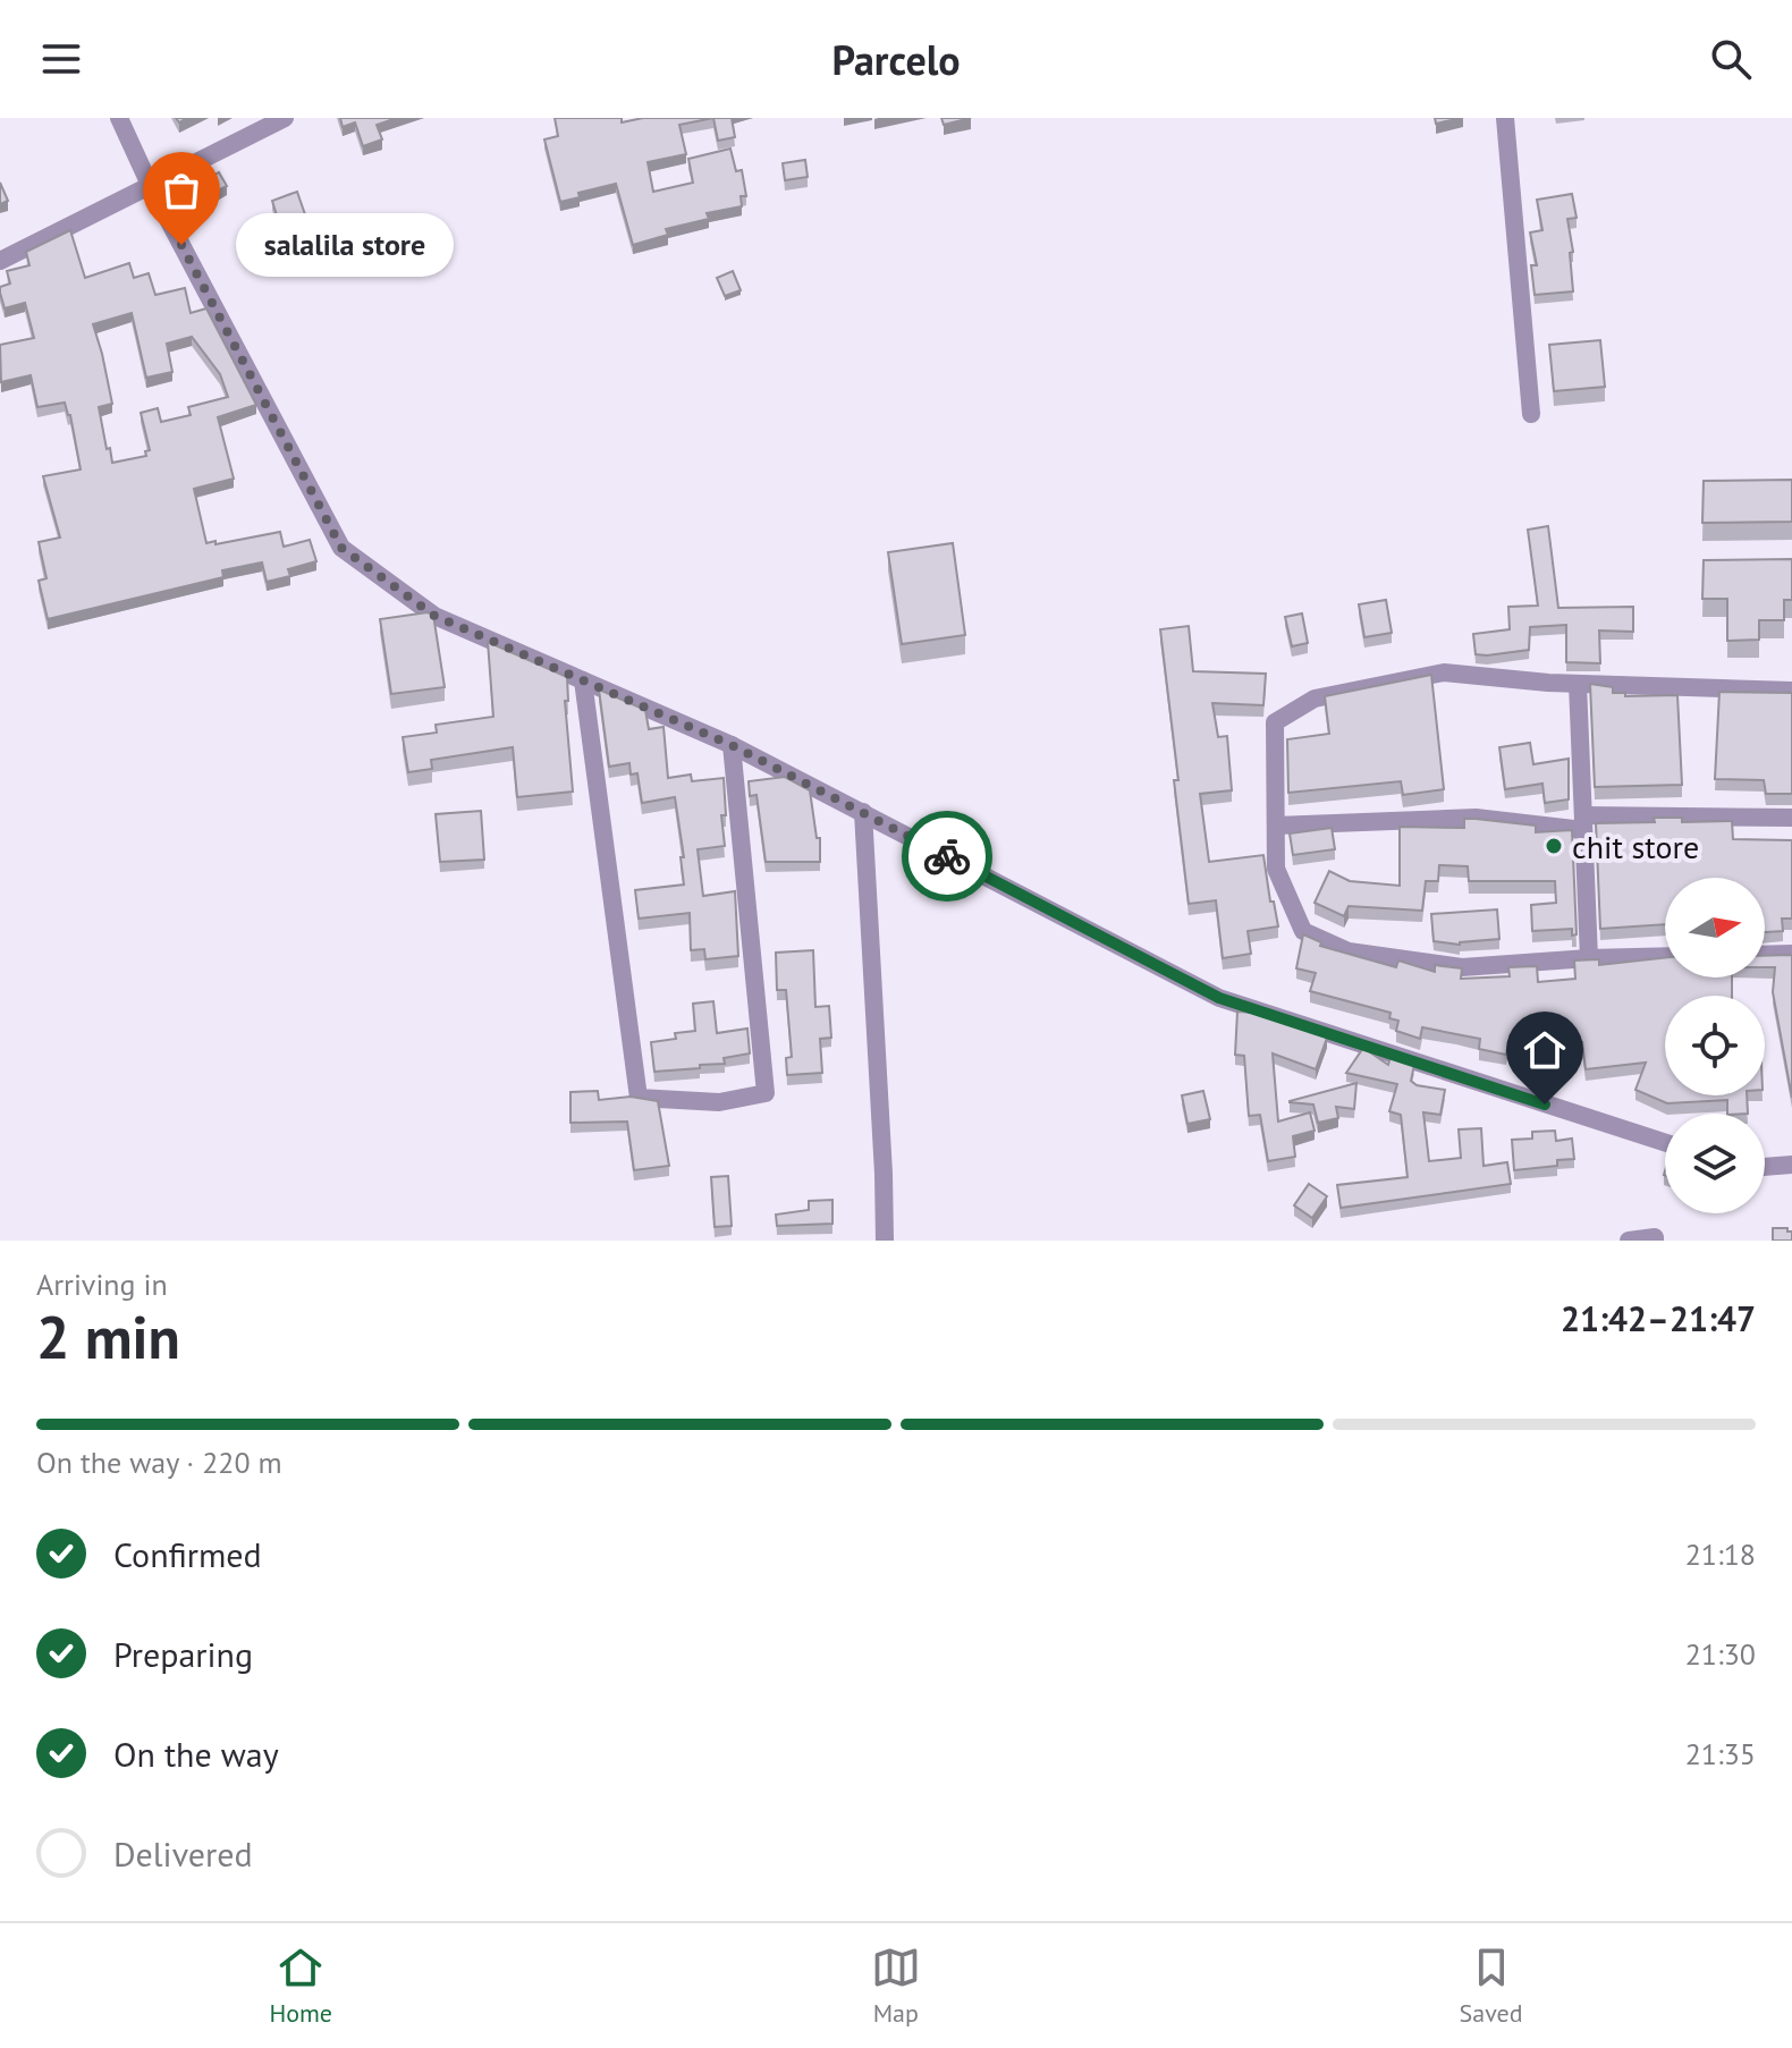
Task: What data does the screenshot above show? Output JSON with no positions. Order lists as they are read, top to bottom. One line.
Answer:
{"places":["salalila store","chit store"],"north":"right","page":{"header":"Parcelo","bubble":"salalila store","heading":["2 min","Arriving in","21:42–21:47"],"bar":"On the way · 220 m","list":[["Confirmed","21:18"],["Preparing","21:30"],["On the way","21:35"],"Delivered"],"tabs":["Home","Map","Saved"]}}
